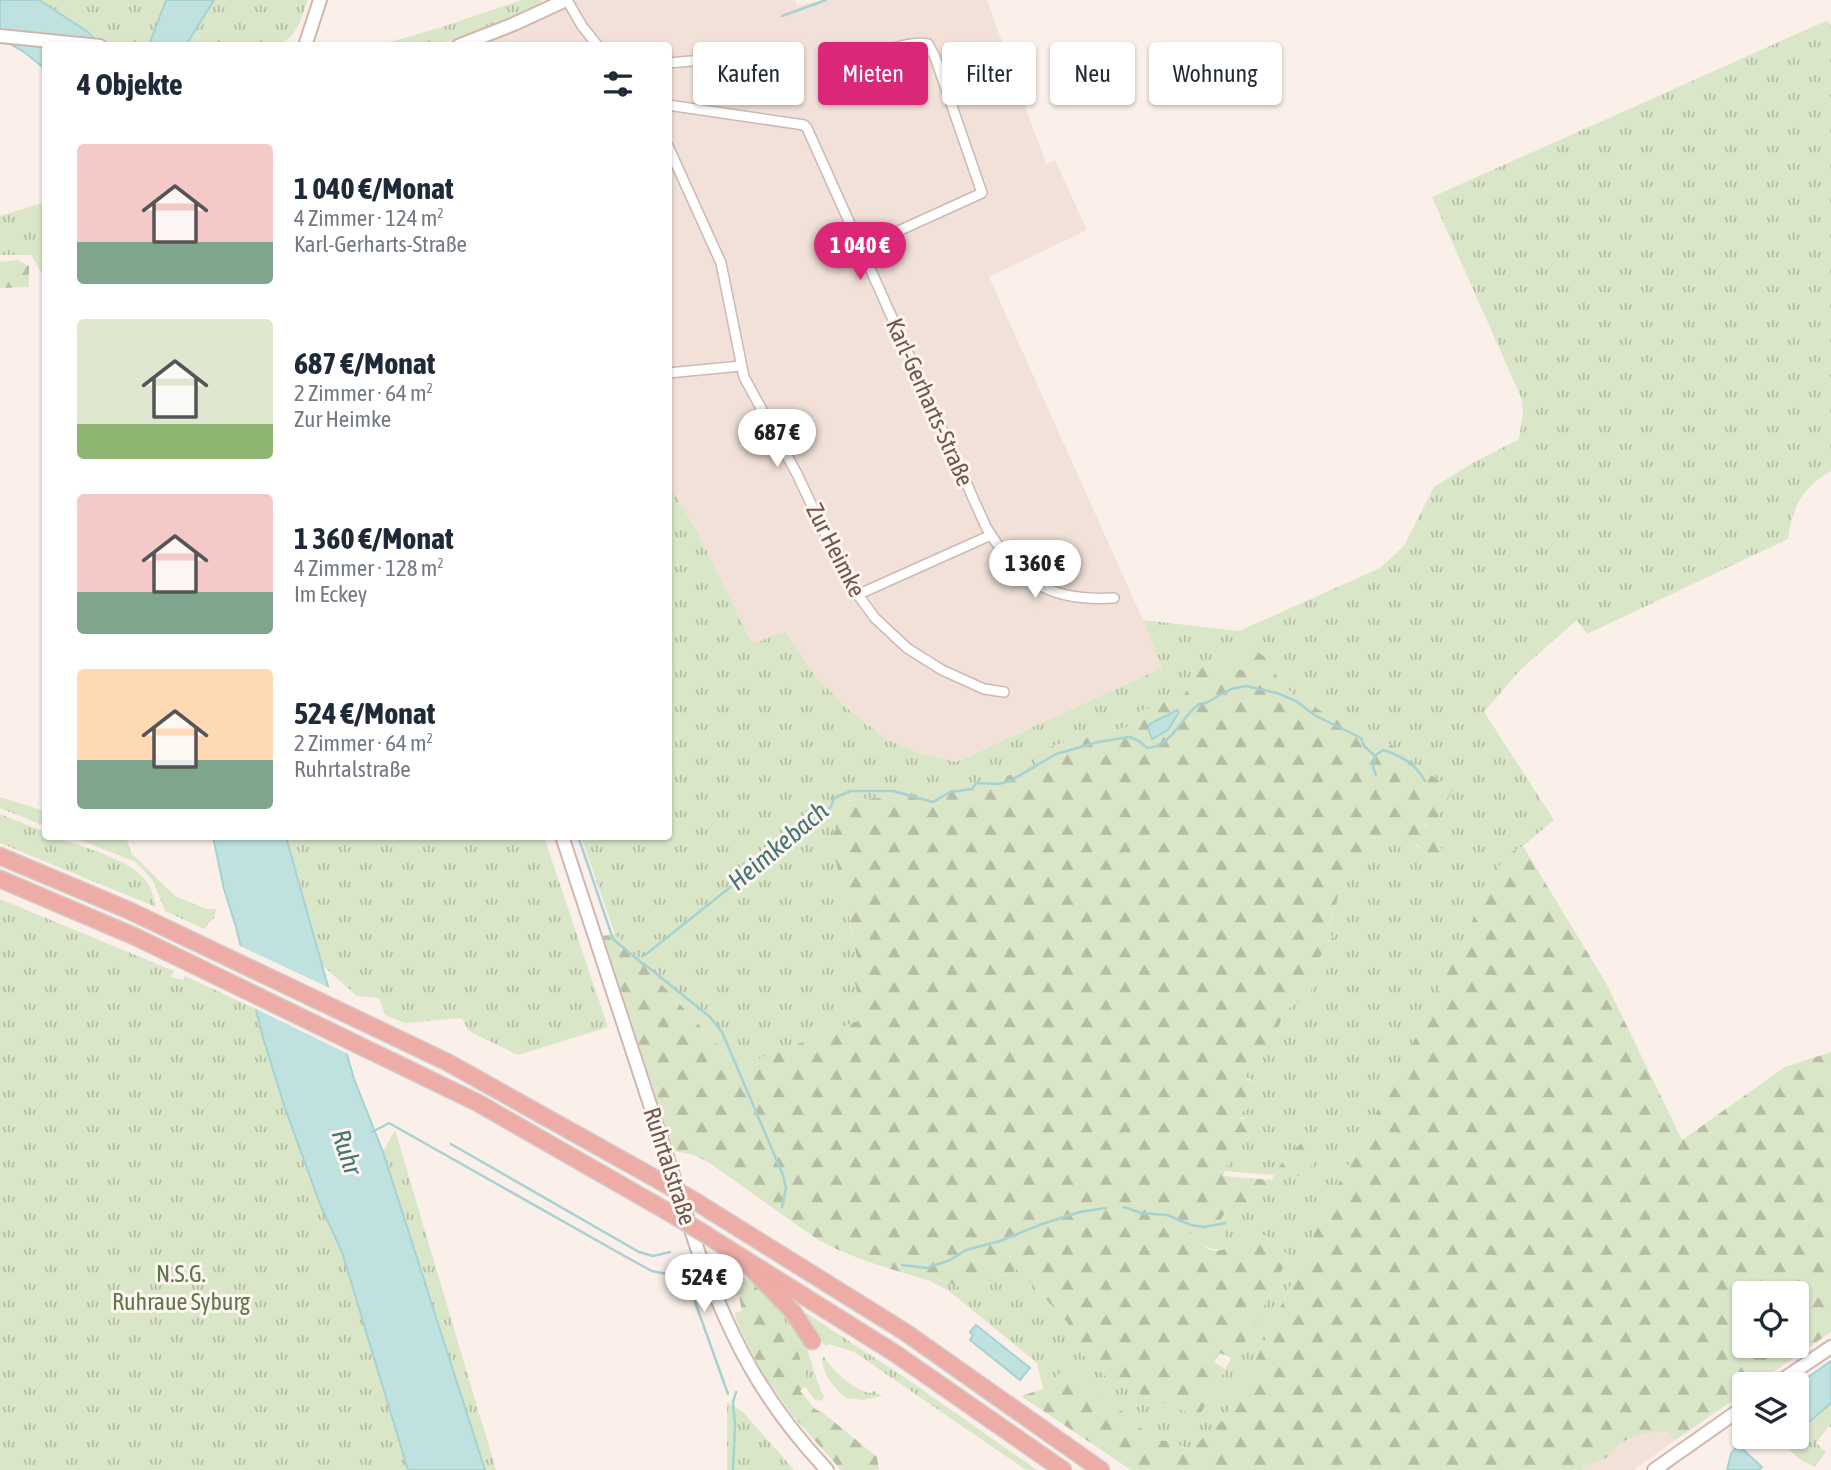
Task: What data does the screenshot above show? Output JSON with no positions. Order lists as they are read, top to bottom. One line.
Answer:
{"streets":{"main road":["Ruhrtalstraße"],"street":["Karl-Gerharts-Straße","Zur Heimke"]},"water":["Heimkebach","Ruhr"],"parks":["N.S.G. Ruhraue Syburg"],"page":{"chip":["Kaufen","Mieten","Filter","Neu","Wohnung"],"heading":"4 Objekte","list":[{"name":"1 040 €/Monat","note":"4 Zimmer · 124 m² · Karl-Gerharts-Straße"},{"name":"687 €/Monat","note":"2 Zimmer · 64 m² · Zur Heimke"},{"name":"1 360 €/Monat","note":"4 Zimmer · 128 m² · Im Eckey"},{"name":"524 €/Monat","note":"2 Zimmer · 64 m² · Ruhrtalstraße"}],"price":["1 040 €","687 €","1 360 €","524 €"]}}
